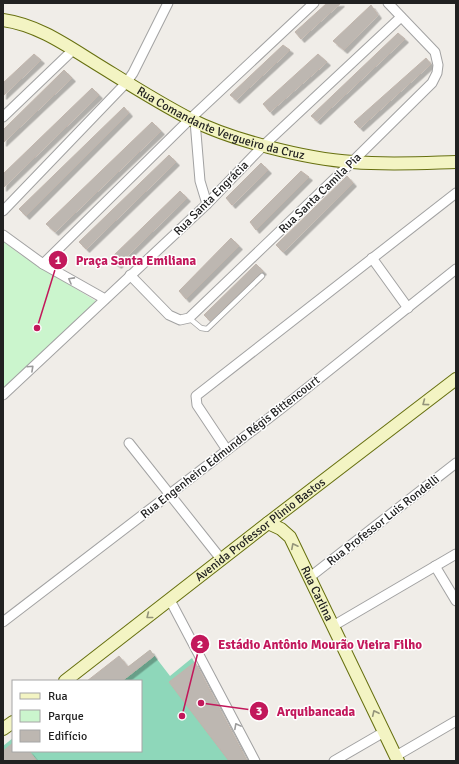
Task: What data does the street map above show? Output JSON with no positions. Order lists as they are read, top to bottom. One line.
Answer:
{"streets":{"street":["Rua Comandante Vergueiro da Cruz","Rua Santa Camila Pia","Rua Santa Engrácia","Rua Engenheiro Edmundo Régis Bittencourt","Rua Professor Luis Rondelli","Avenida Professor Plinio Bastos","Rua Carlina"]},"crossings":[["Rua Comandante Vergueiro da Cruz","Rua Santa Camila Pia"],["Rua Comandante Vergueiro da Cruz","Rua Santa Engrácia"],["Rua Santa Camila Pia","Rua Santa Engrácia"],["Rua Professor Luis Rondelli","Rua Carlina"],["Avenida Professor Plinio Bastos","Rua Carlina"]],"one_way":["Avenida Professor Plinio Bastos","Rua Carlina"],"places":["Praça Santa Emiliana","Arquibancada","Estádio Antônio Mourão Vieira Filho"],"legend":["Rua","Parque","Edifício"]}
